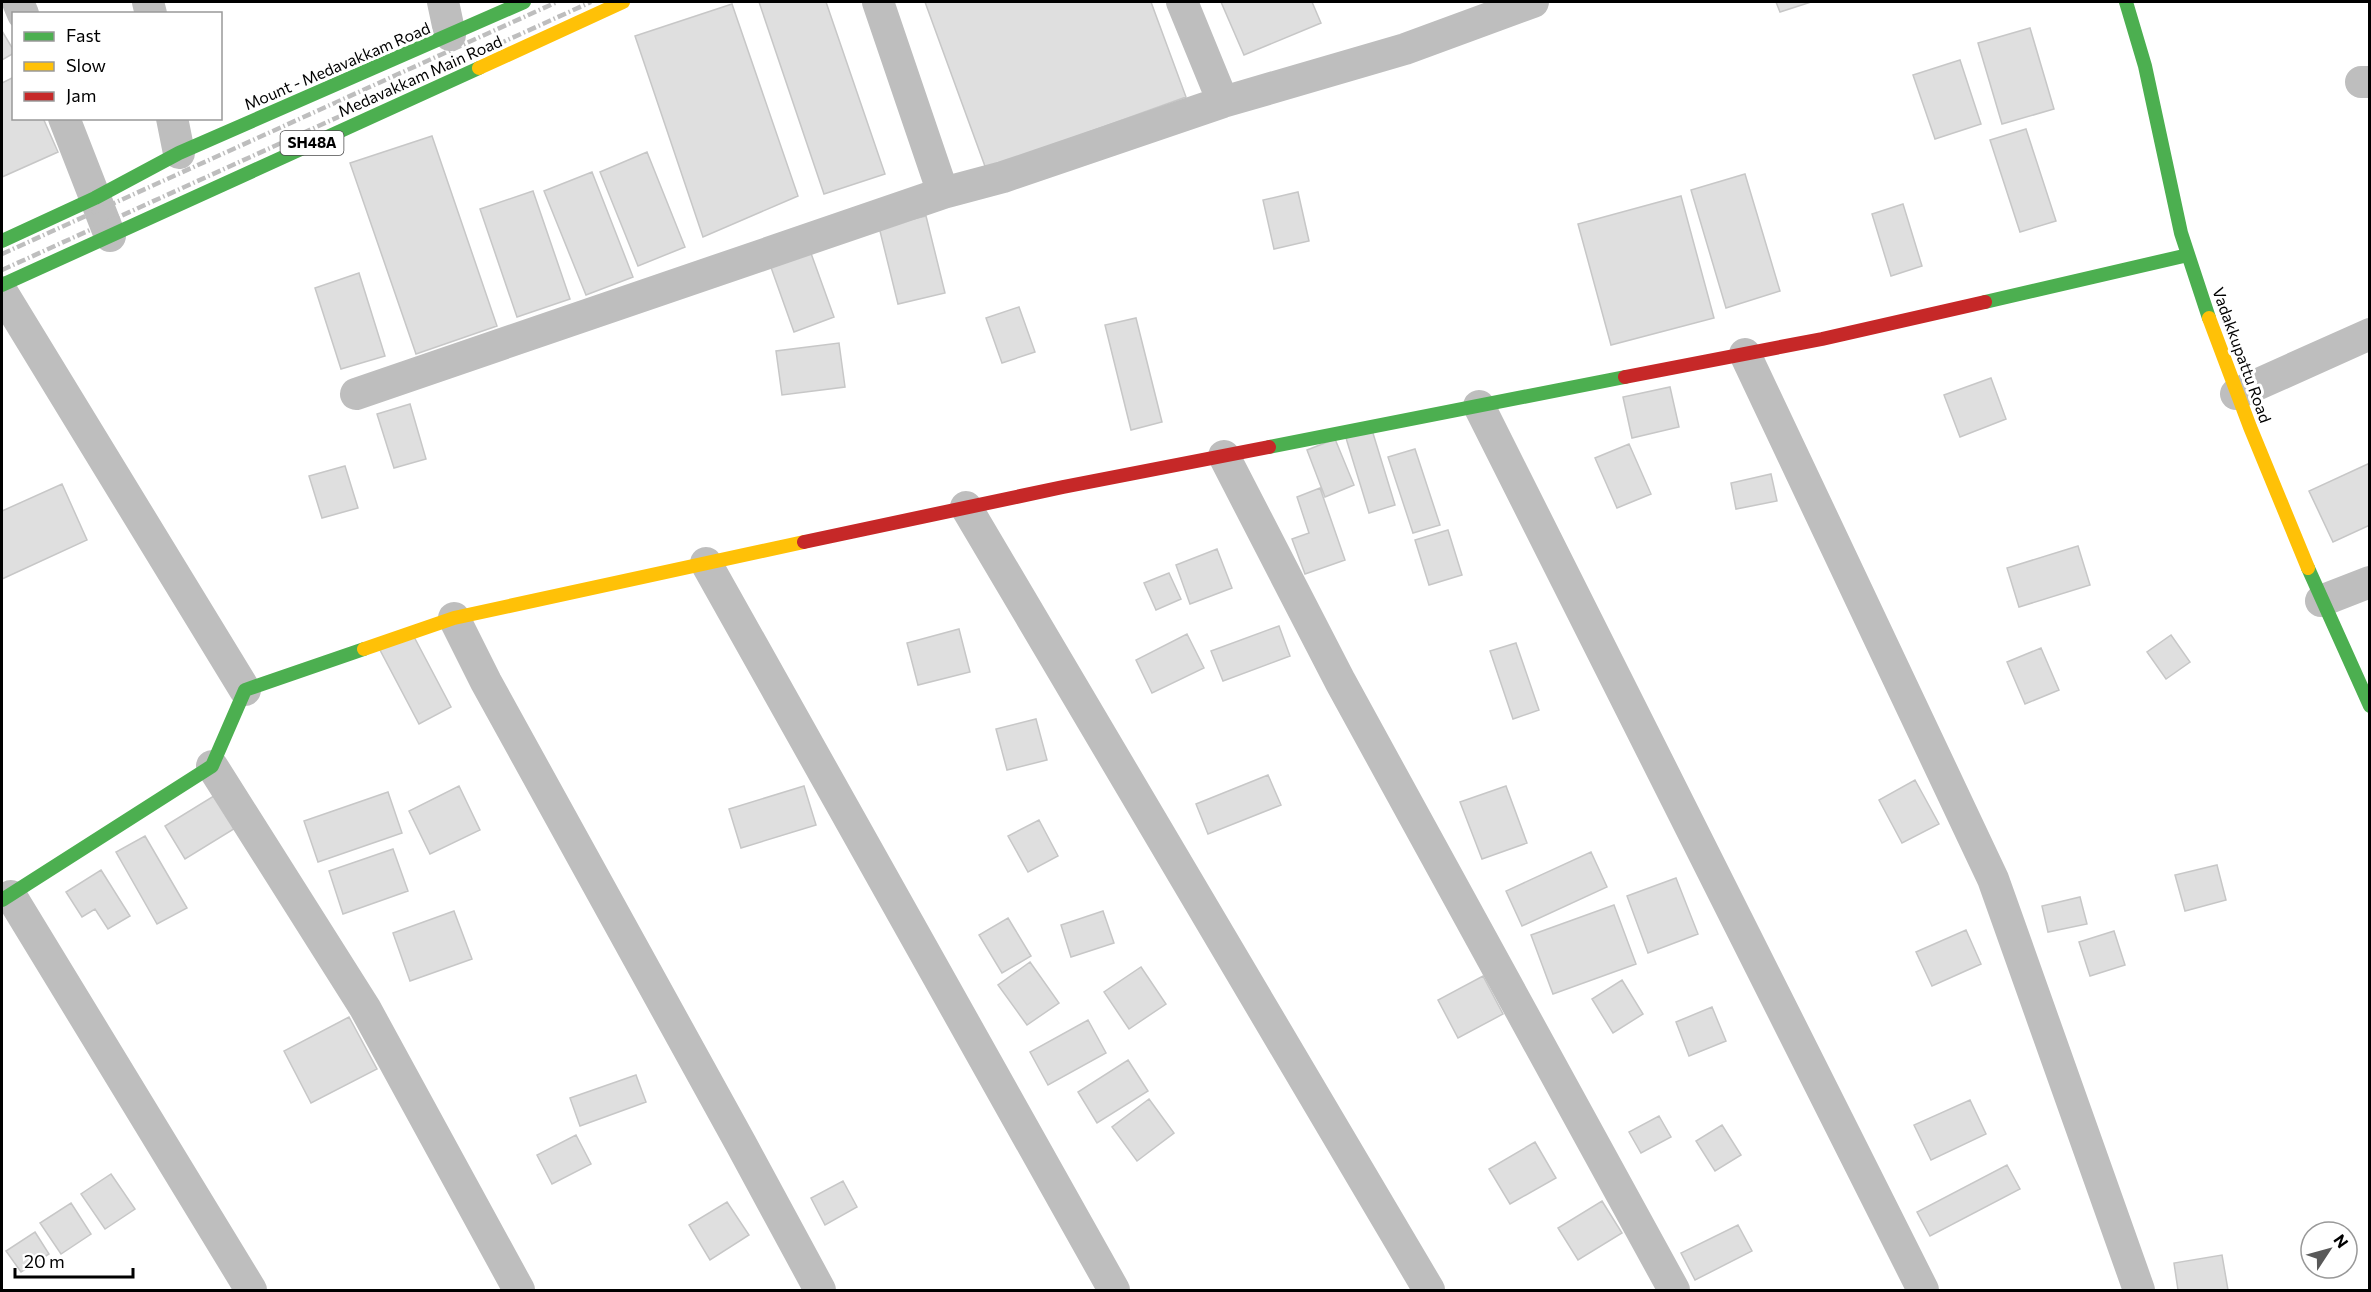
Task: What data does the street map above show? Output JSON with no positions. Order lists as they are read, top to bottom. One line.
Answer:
{"streets":{"street":["Mount - Medavakkam Road","Medavakkam Main Road","SH48A","Vadakkupattu Road"]},"legend":["Fast","Slow","Jam"],"scale_bar":"20 m","north":"top right"}
